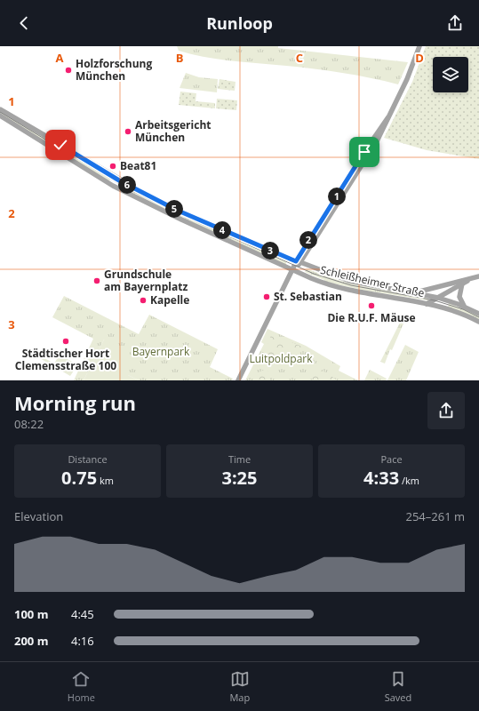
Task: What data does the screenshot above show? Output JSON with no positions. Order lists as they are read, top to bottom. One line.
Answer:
{"streets":{"main road":["Schleißheimer Straße"]},"parks":["Bayernpark","Luitpoldpark"],"places":["Holzforschung München","Arbeitsgericht München","Beat81","Grundschule am Bayernplatz","St. Sebastian","Kapelle","Die R.U.F. Mäuse","Städtischer Hort Clemensstraße 100"],"page":{"header":"Runloop","pins":["6","1","5","4","2","3"],"heading":["Morning run","08:22"],"stats":[["Distance","0.75 km"],["Time","3:25"],["Pace","4:33 /km"]],"chart":["Elevation","254–261 m"],"list":[{"name":"100 m","note":"4:45"},{"name":"200 m","note":"4:16"}],"tabs":["Home","Map","Saved"]},"grid":{"columns":["A","B","C","D"],"rows":["1","2","3"]}}
